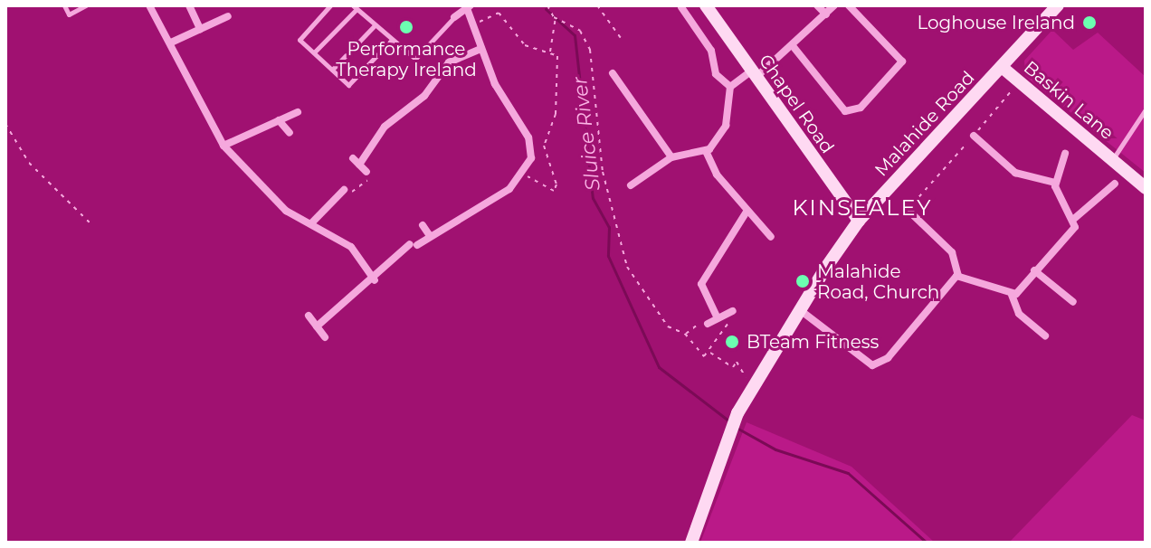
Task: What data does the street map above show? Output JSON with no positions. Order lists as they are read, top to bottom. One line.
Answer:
{"streets":{"main road":["Baskin Lane","Chapel Road","Malahide Road"]},"crossings":[["Baskin Lane","Malahide Road"],["Chapel Road","Malahide Road"]],"districts":["KINSEALEY"],"water":["Sluice River"],"places":["Loghouse Ireland","Performance Therapy Ireland","Malahide Road, Church","BTeam Fitness"]}
